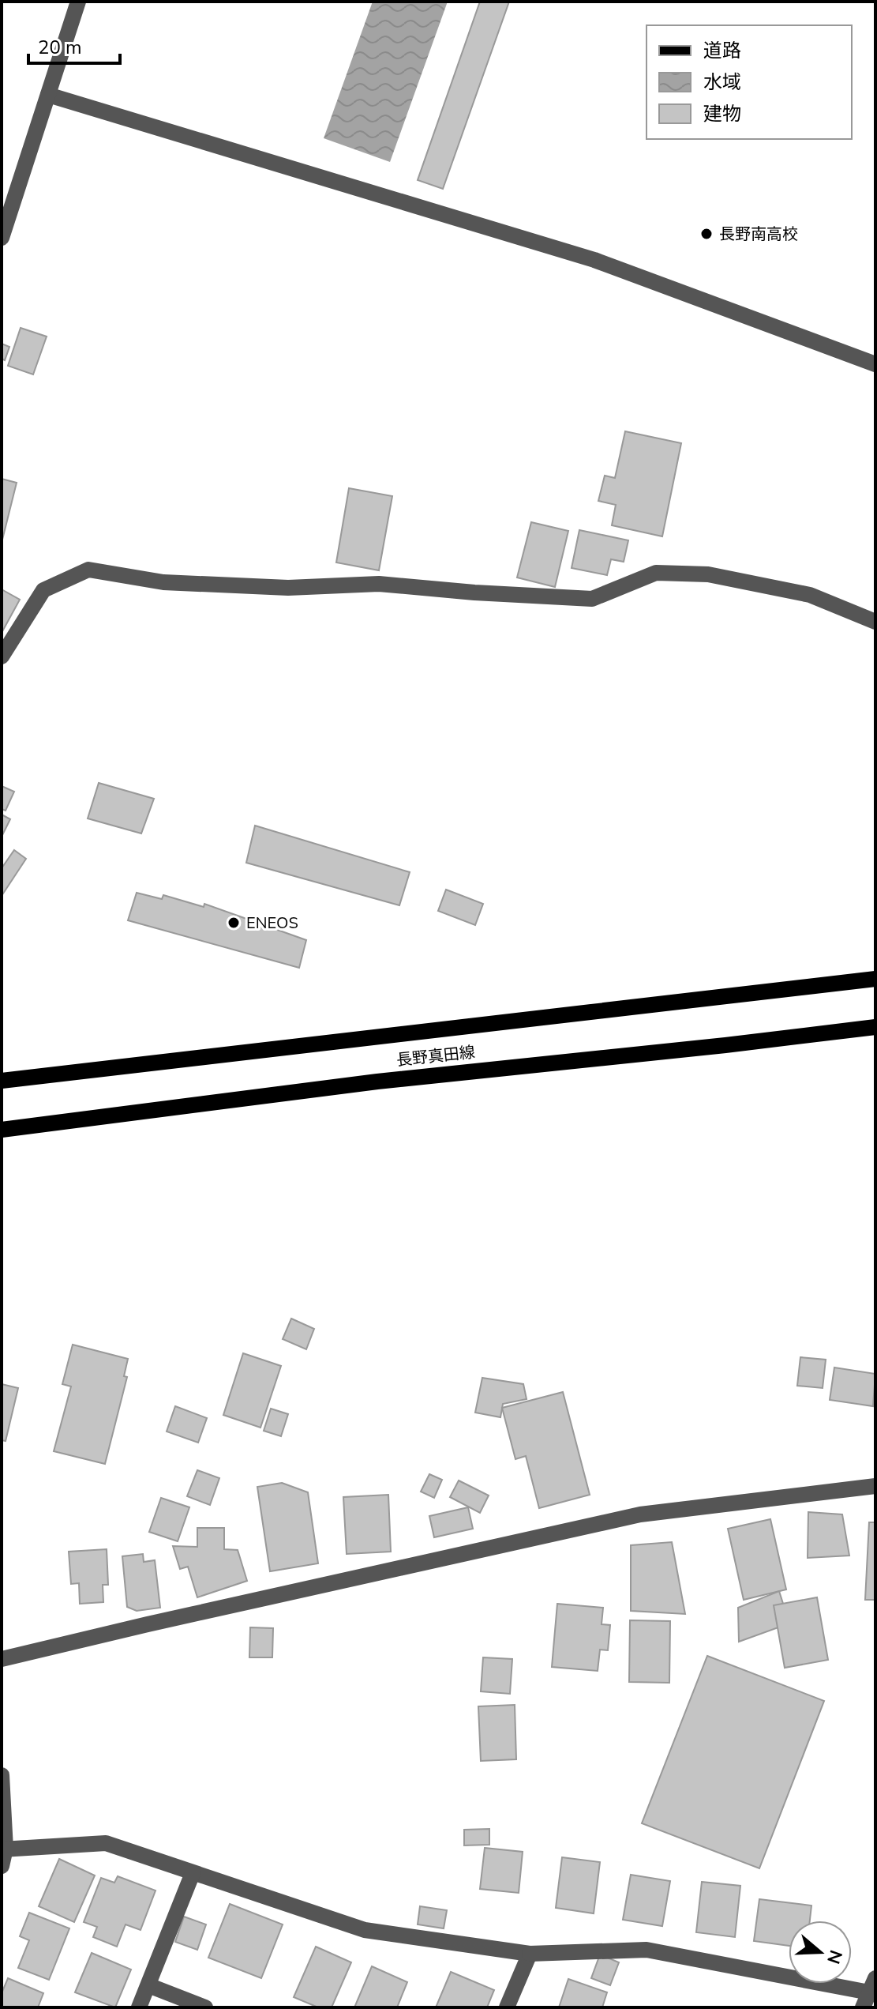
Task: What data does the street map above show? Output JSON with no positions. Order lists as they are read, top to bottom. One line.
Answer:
{"streets":{"main road":["長野真田線"]},"places":["長野南高校","ENEOS"],"legend":["道路","水域","建物"],"scale_bar":"20 m","north":"right"}
